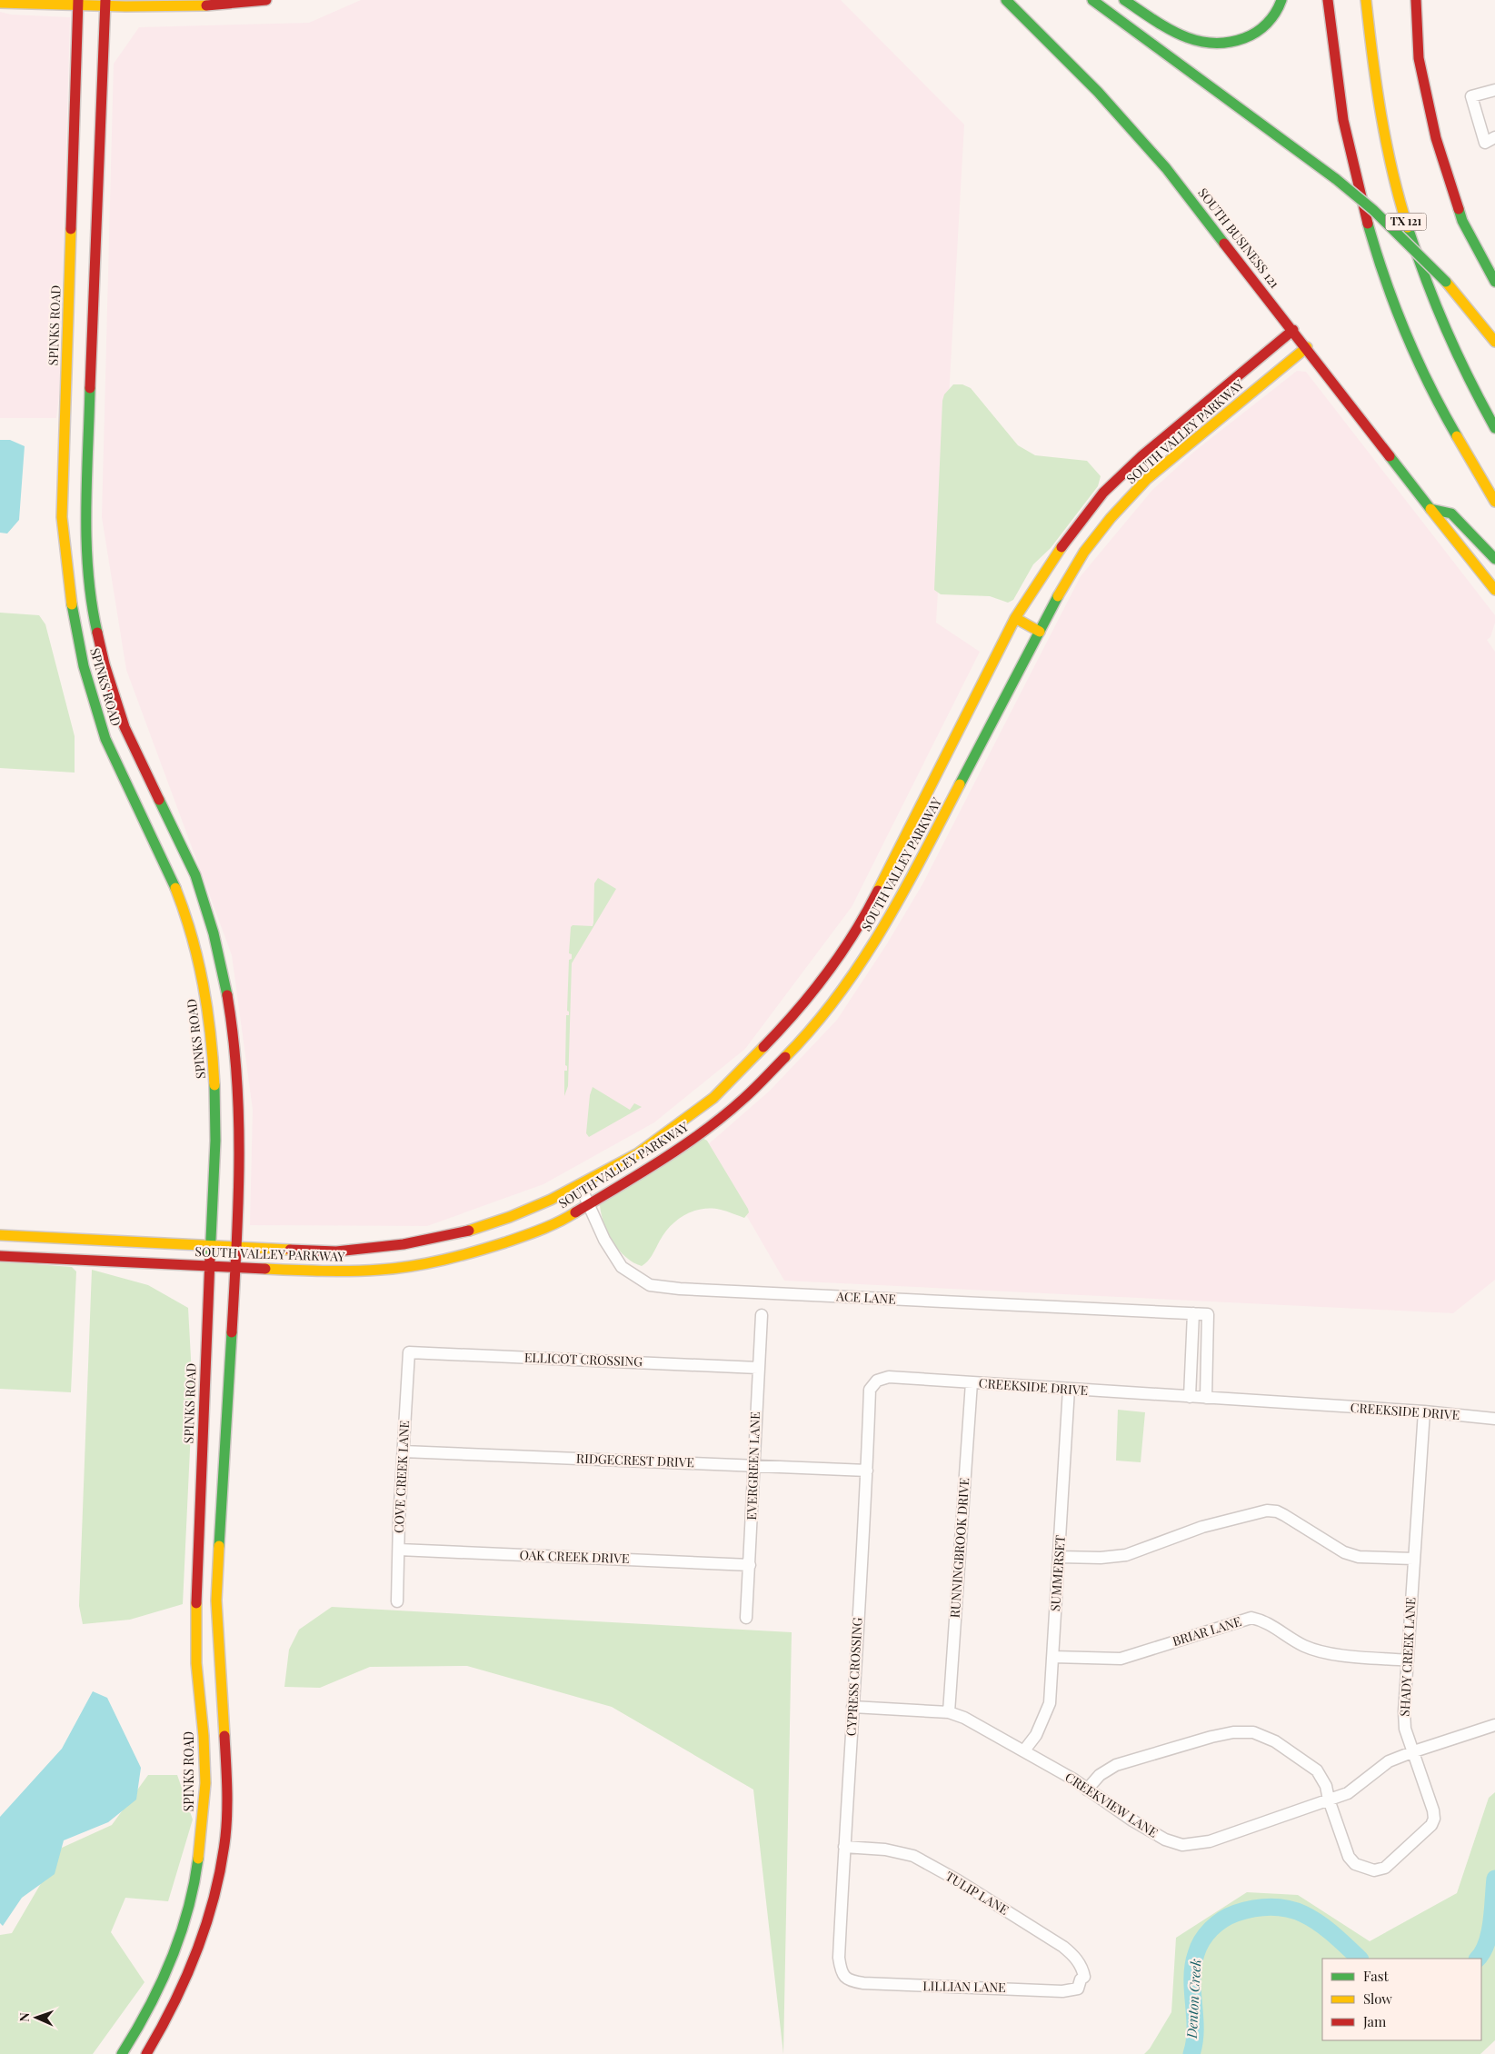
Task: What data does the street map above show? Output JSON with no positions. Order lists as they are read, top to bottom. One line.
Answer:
{"streets":{"main road":["TX 121","SOUTH BUSINESS 121","SPINKS ROAD","SOUTH VALLEY PARKWAY"],"street":["ACE LANE","ELLICOT CROSSING","CREEKSIDE DRIVE","RIDGECREST DRIVE","EVERGREEN LANE","COVE CREEK LANE","RUNNINGBROOK DRIVE","OAK CREEK DRIVE","SUMMERSET","BRIAR LANE","SHADY CREEK LANE","CYPRESS CROSSING","CREEKVIEW LANE","TULIP LANE","LILLIAN LANE"]},"crossings":[["SOUTH BUSINESS 121","SOUTH VALLEY PARKWAY"],["SPINKS ROAD","SOUTH VALLEY PARKWAY"],["SOUTH VALLEY PARKWAY","ACE LANE"],["ACE LANE","CREEKSIDE DRIVE"],["ELLICOT CROSSING","EVERGREEN LANE"],["ELLICOT CROSSING","COVE CREEK LANE"],["CREEKSIDE DRIVE","RUNNINGBROOK DRIVE"],["CREEKSIDE DRIVE","SUMMERSET"],["CREEKSIDE DRIVE","SHADY CREEK LANE"],["CREEKSIDE DRIVE","CYPRESS CROSSING"],["RIDGECREST DRIVE","EVERGREEN LANE"],["RIDGECREST DRIVE","COVE CREEK LANE"],["RIDGECREST DRIVE","CYPRESS CROSSING"],["EVERGREEN LANE","OAK CREEK DRIVE"],["COVE CREEK LANE","OAK CREEK DRIVE"],["RUNNINGBROOK DRIVE","CREEKVIEW LANE"],["SUMMERSET","BRIAR LANE"],["SUMMERSET","CREEKVIEW LANE"],["BRIAR LANE","SHADY CREEK LANE"],["SHADY CREEK LANE","CREEKVIEW LANE"],["CYPRESS CROSSING","CREEKVIEW LANE"],["CYPRESS CROSSING","TULIP LANE"],["CYPRESS CROSSING","LILLIAN LANE"],["TULIP LANE","LILLIAN LANE"]],"water":["Denton Creek"],"legend":["Fast","Slow","Jam"],"north":"left"}
